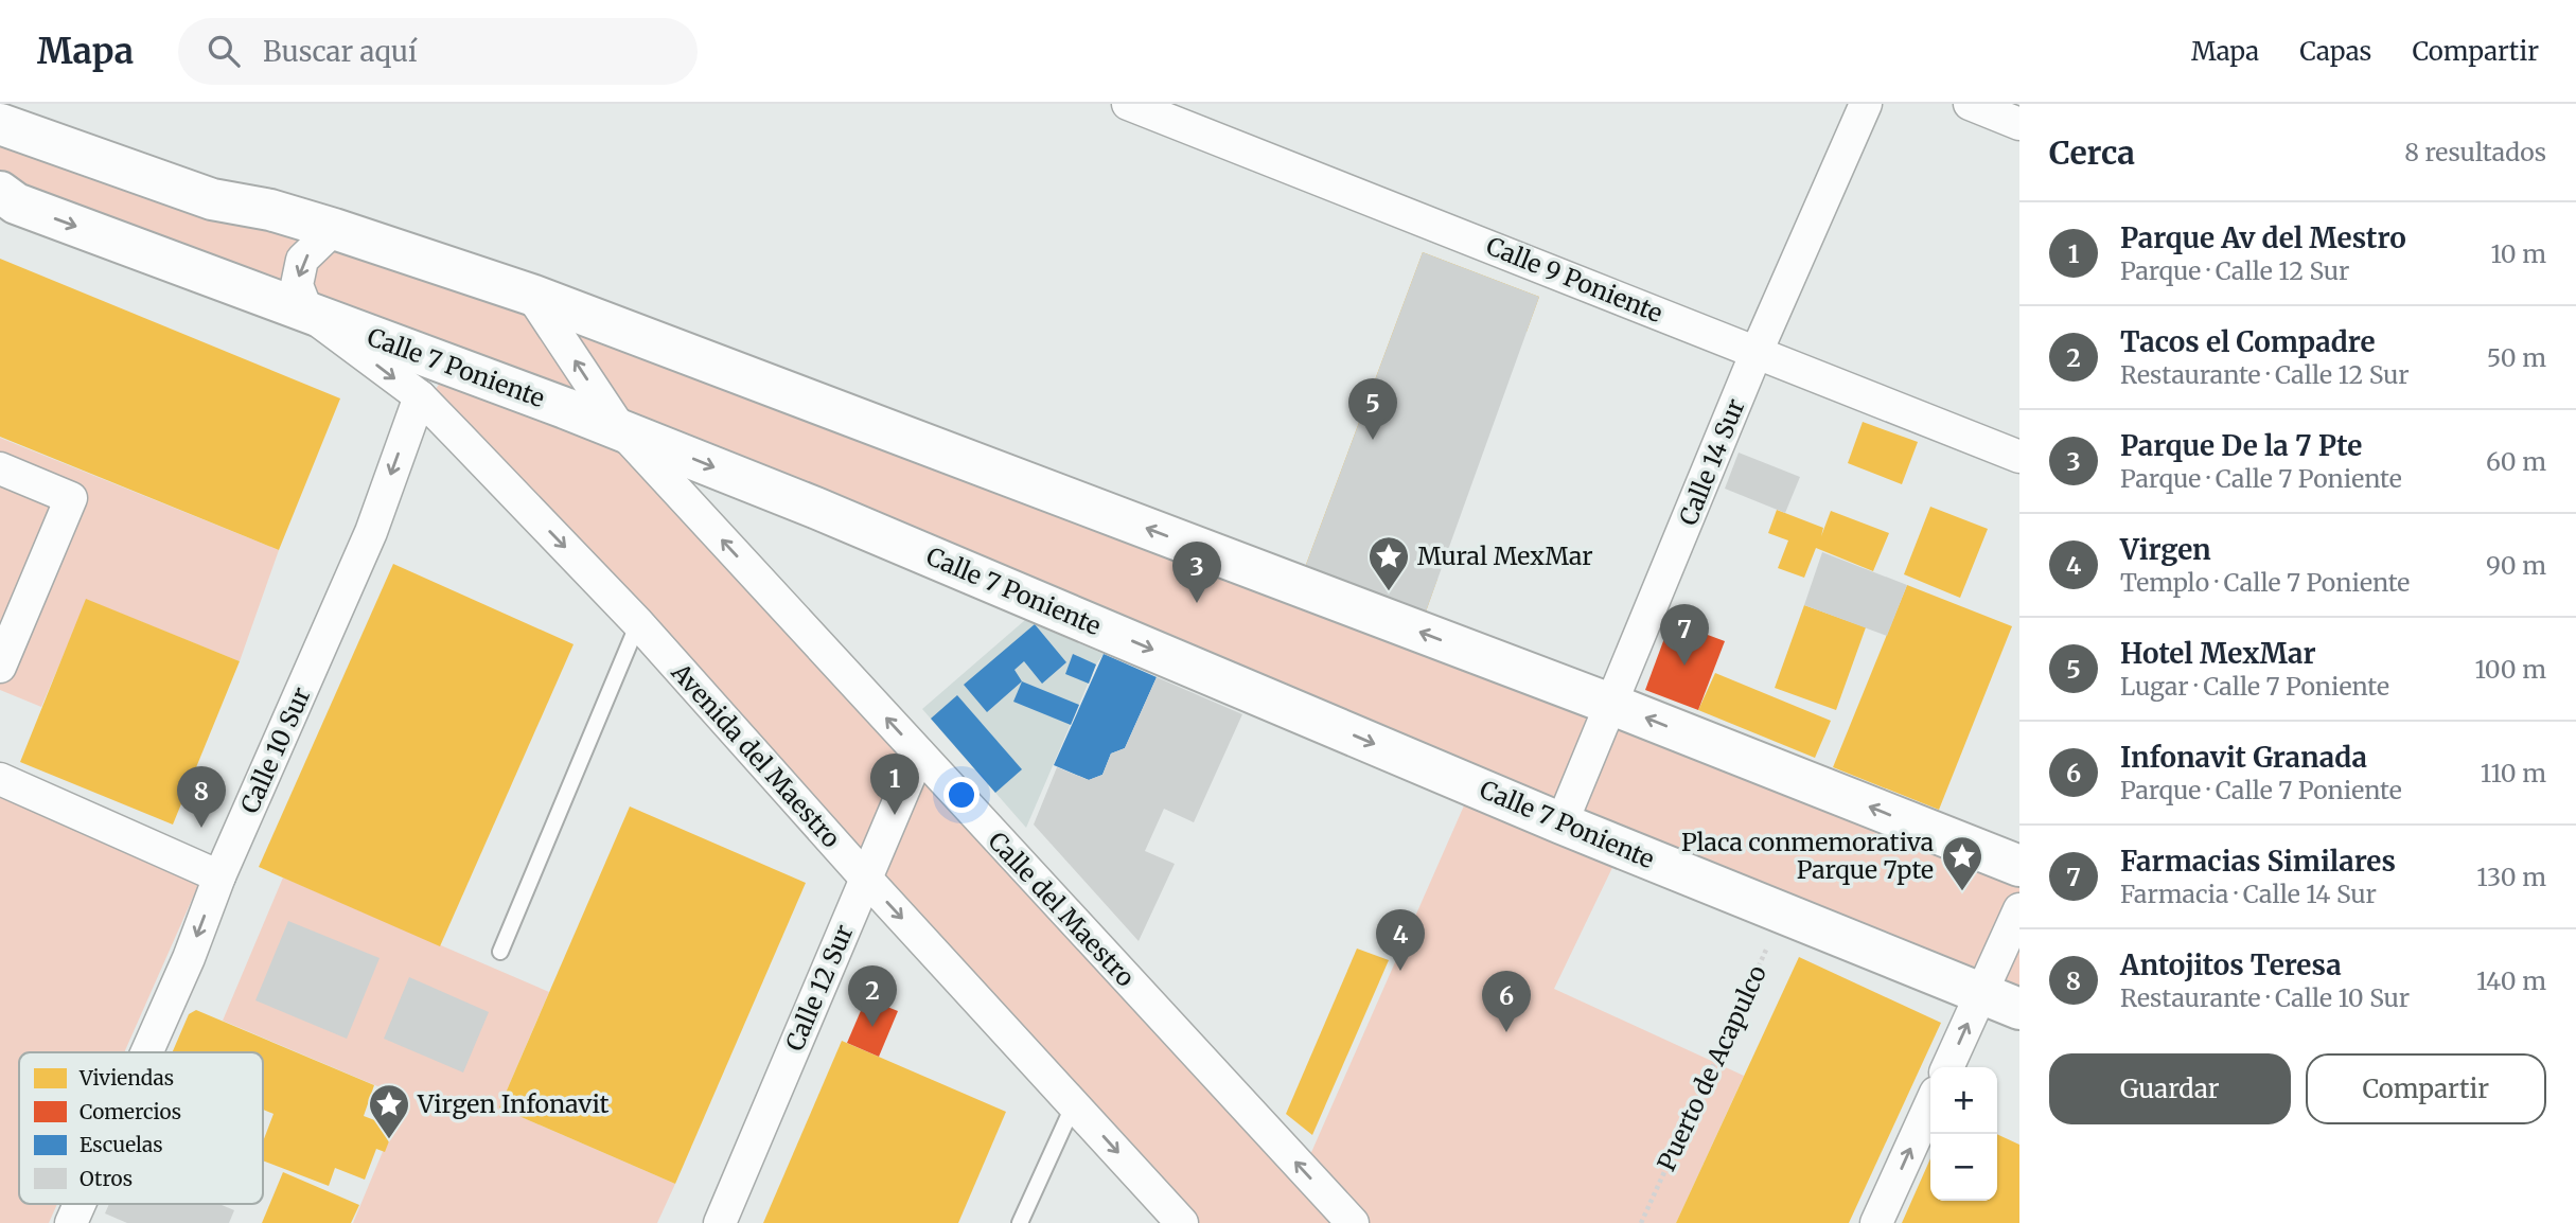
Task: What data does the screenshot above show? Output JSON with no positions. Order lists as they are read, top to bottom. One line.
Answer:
{"streets":{"main road":["Calle 7 Poniente"],"street":["Calle 9 Poniente","Calle 14 Sur","Calle 10 Sur","Avenida del Maestro","Calle del Maestro","Calle 12 Sur"],"path":["Puerto de Acapulco"]},"crossings":[["Calle 9 Poniente","Calle 14 Sur"],["Calle 7 Poniente","Calle 14 Sur"],["Calle 7 Poniente","Avenida del Maestro"],["Calle 7 Poniente","Calle del Maestro"],["Calle 7 Poniente","Puerto de Acapulco"],["Calle 10 Sur","Avenida del Maestro"],["Avenida del Maestro","Calle 12 Sur"],["Calle del Maestro","Calle 12 Sur"]],"one_way":["Calle 10 Sur","Avenida del Maestro","Calle del Maestro"],"places":{"place":["Mural MexMar","Placa conmemorativa Parque 7pte","Virgen Infonavit"]},"legend":["Viviendas","Comercios","Escuelas","Otros"],"page":{"header":"Mapa","search":"Buscar aquí","nav":["Mapa","Capas","Compartir"],"heading":["Cerca","8 resultados"],"list":[{"mark":"1","name":"Parque Av del Mestro","note":"Parque · Calle 12 Sur","value":"10 m"},{"mark":"2","name":"Tacos el Compadre","note":"Restaurante · Calle 12 Sur","value":"50 m"},{"mark":"3","name":"Parque De la 7 Pte","note":"Parque · Calle 7 Poniente","value":"60 m"},{"mark":"4","name":"Virgen","note":"Templo · Calle 7 Poniente","value":"90 m"},{"mark":"5","name":"Hotel MexMar","note":"Lugar · Calle 7 Poniente","value":"100 m"},{"mark":"6","name":"Infonavit Granada","note":"Parque · Calle 7 Poniente","value":"110 m"},{"mark":"7","name":"Farmacias Similares","note":"Farmacia · Calle 14 Sur","value":"130 m"},{"mark":"8","name":"Antojitos Teresa","note":"Restaurante · Calle 10 Sur","value":"140 m"}],"pins":["5","3","7","1","8","4","2","6"],"buttons":["Guardar","Compartir"],"map_buttons":["+","−"]}}
